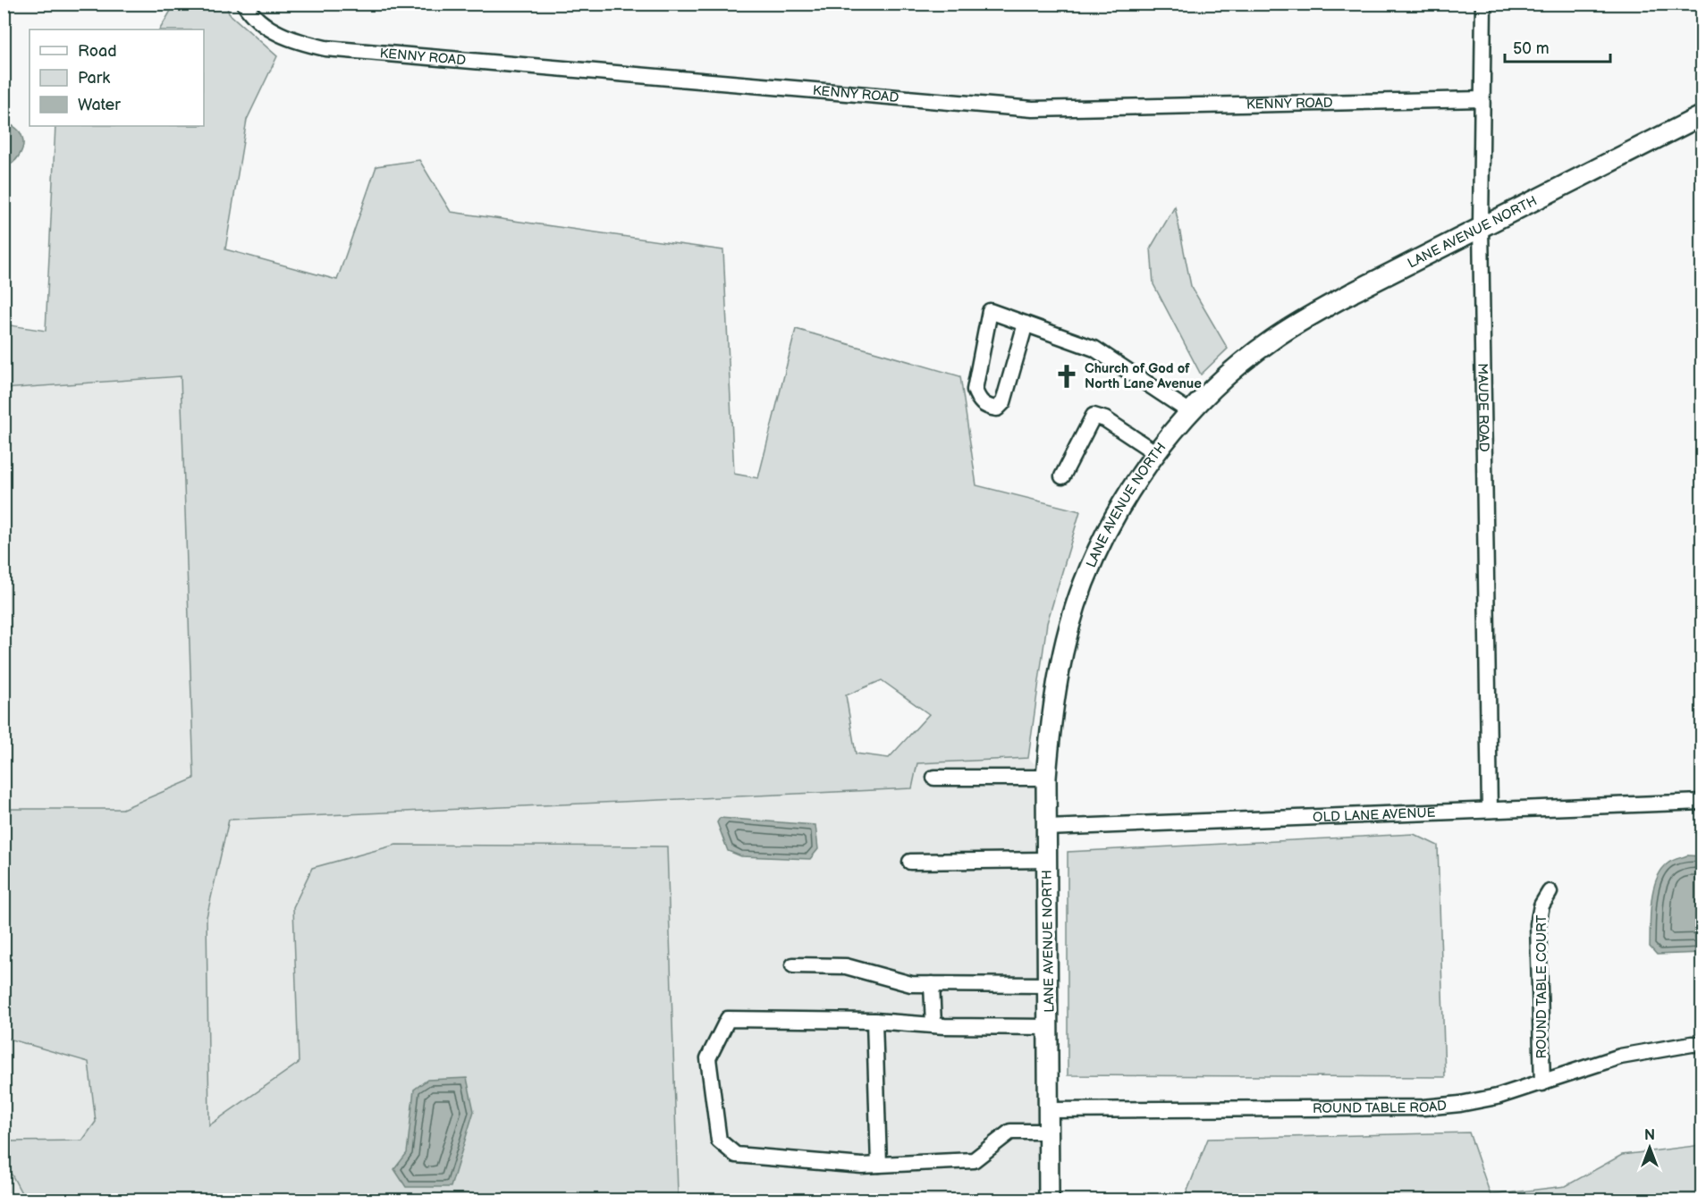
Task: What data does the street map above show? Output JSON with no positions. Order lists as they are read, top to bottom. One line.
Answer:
{"streets":{"main road":["LANE AVENUE NORTH"],"street":["KENNY ROAD","MAUDE ROAD","OLD LANE AVENUE","ROUND TABLE COURT","ROUND TABLE ROAD"]},"crossings":[["KENNY ROAD","MAUDE ROAD"],["LANE AVENUE NORTH","MAUDE ROAD"],["LANE AVENUE NORTH","OLD LANE AVENUE"],["LANE AVENUE NORTH","ROUND TABLE ROAD"],["MAUDE ROAD","OLD LANE AVENUE"],["ROUND TABLE COURT","ROUND TABLE ROAD"]],"places":{"church":["Church of God of North Lane Avenue"]},"legend":["Road","Park","Water"],"scale_bar":"50 m","north":"top"}
